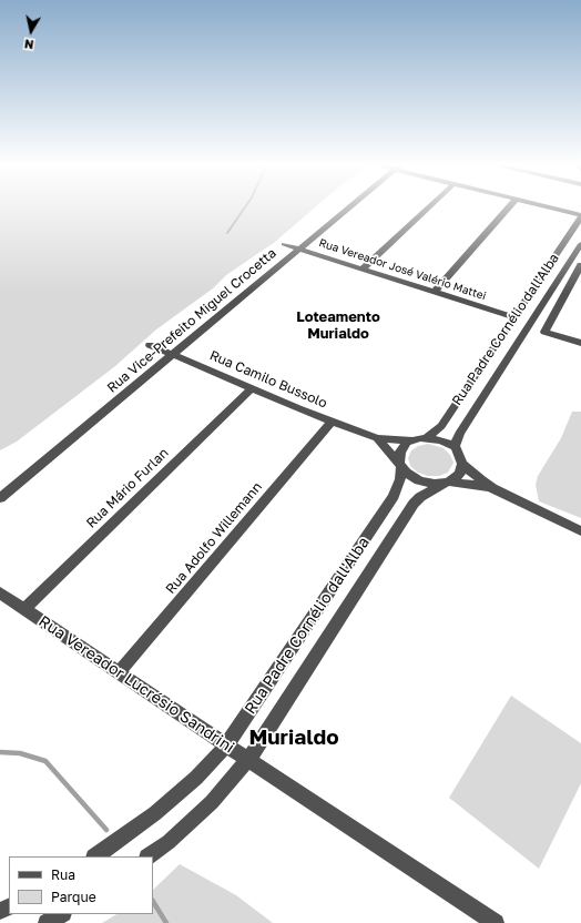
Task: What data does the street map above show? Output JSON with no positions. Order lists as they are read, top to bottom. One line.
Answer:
{"streets":{"street":["Rua Vereador José Valério Mattei","Rua Vice-Prefeito Miguel Crocetta","Rua Padre Cornélio dall'Alba","Rua Camilo Bussolo","Rua Mário Furlan","Rua Adolfo Willemann","Rua Vereador Lucrésio Sandrini"]},"crossings":[["Rua Vereador José Valério Mattei","Rua Vice-Prefeito Miguel Crocetta"],["Rua Vereador José Valério Mattei","Rua Padre Cornélio dall'Alba"],["Rua Vice-Prefeito Miguel Crocetta","Rua Camilo Bussolo"],["Rua Padre Cornélio dall'Alba","Rua Camilo Bussolo"],["Rua Padre Cornélio dall'Alba","Rua Vereador Lucrésio Sandrini"],["Rua Camilo Bussolo","Rua Mário Furlan"],["Rua Camilo Bussolo","Rua Adolfo Willemann"],["Rua Mário Furlan","Rua Vereador Lucrésio Sandrini"],["Rua Adolfo Willemann","Rua Vereador Lucrésio Sandrini"]],"districts":["Loteamento Murialdo","Murialdo"],"legend":["Rua","Parque"],"north":"bottom"}
